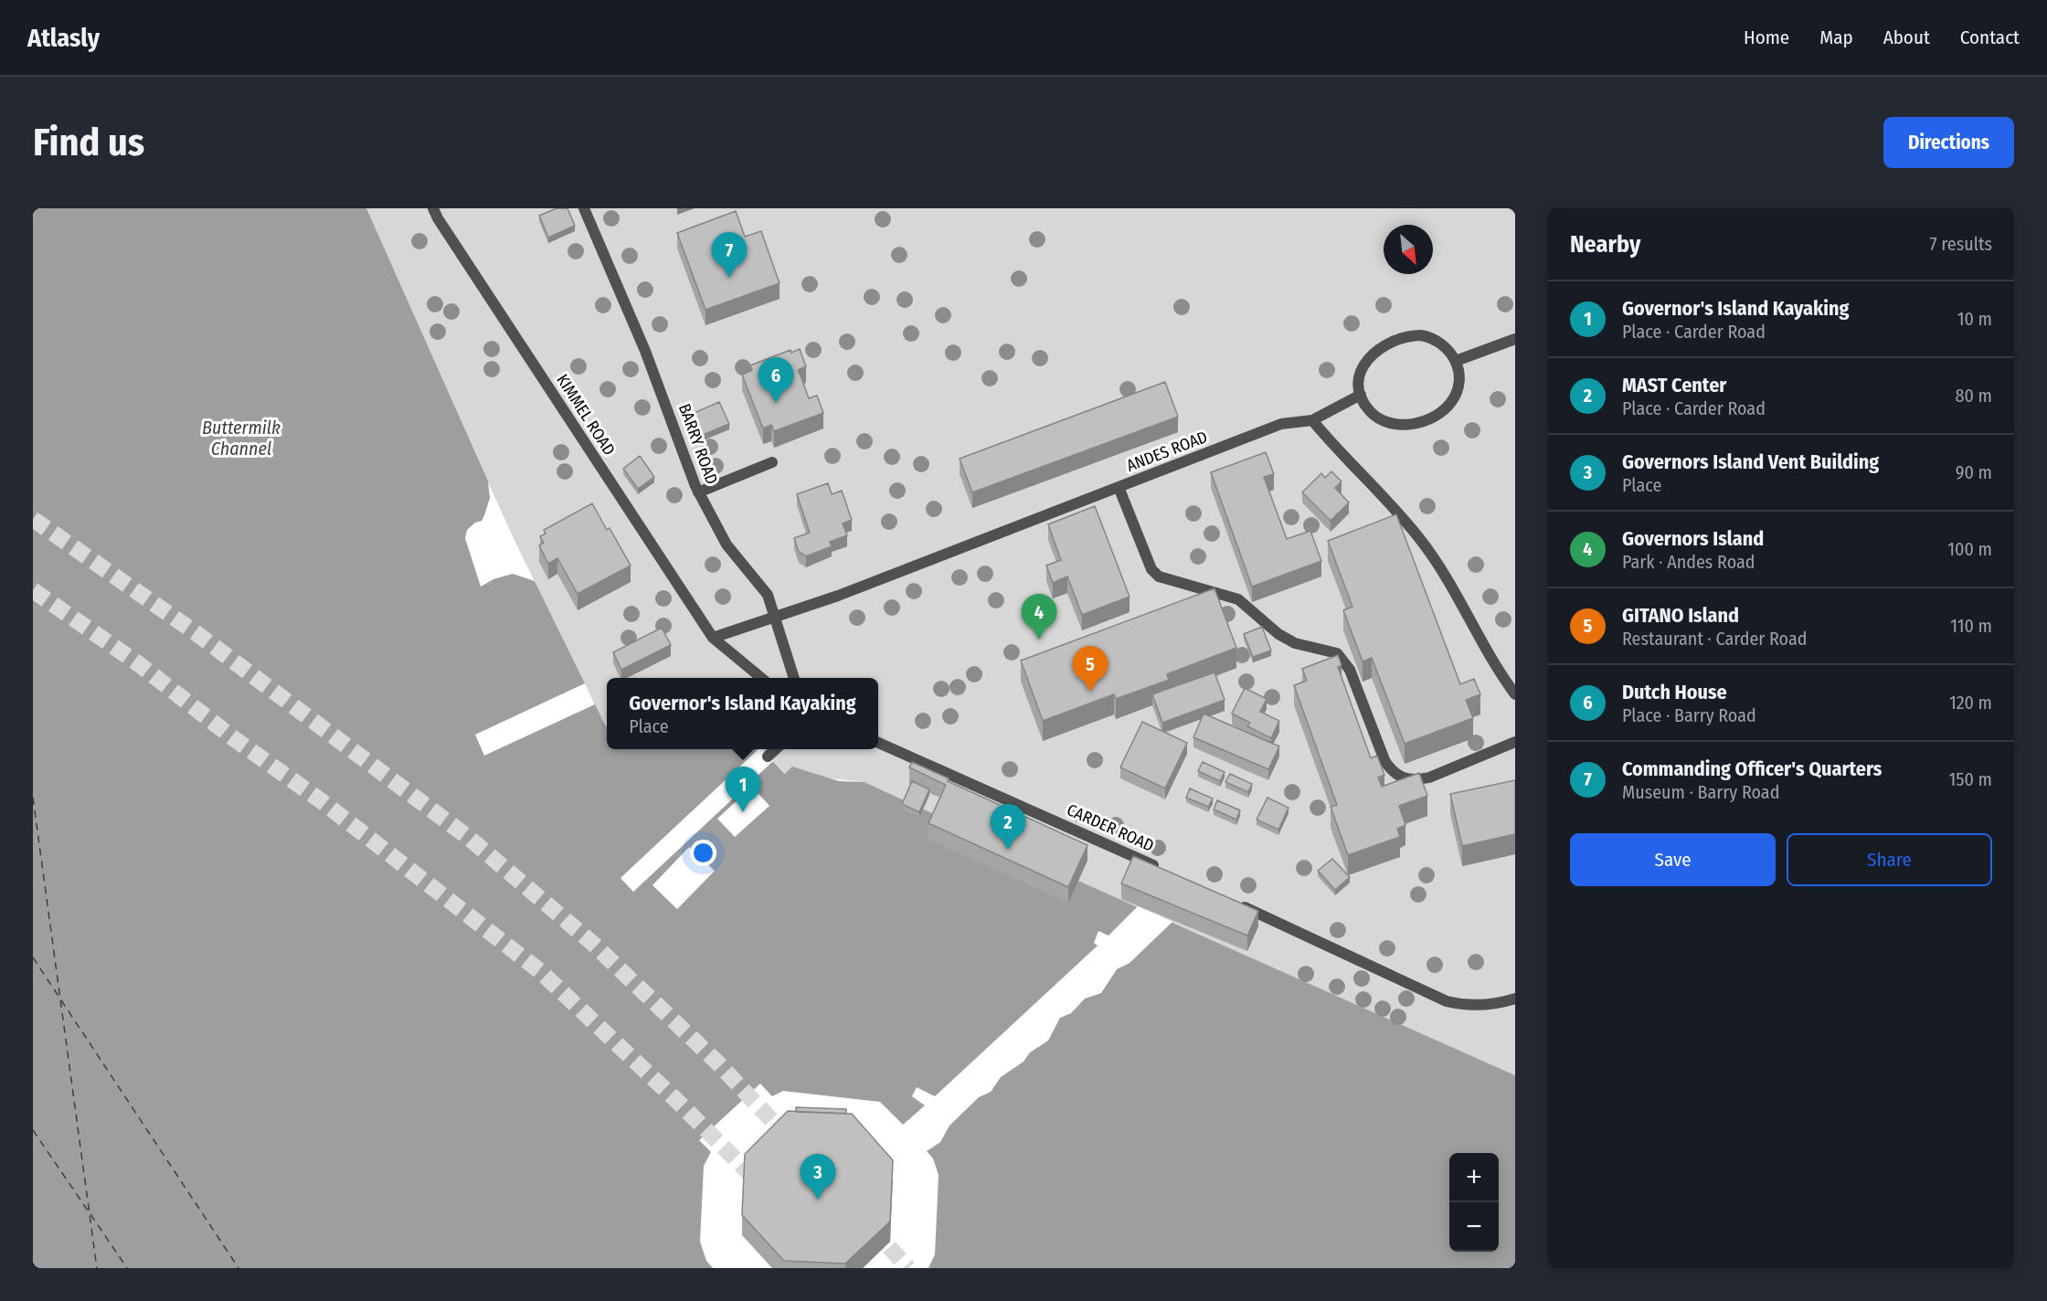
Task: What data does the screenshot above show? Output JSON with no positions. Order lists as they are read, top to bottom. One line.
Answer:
{"streets":{"street":["KIMMEL ROAD","BARRY ROAD","ANDES ROAD","CARDER ROAD"]},"crossings":[["KIMMEL ROAD","ANDES ROAD"],["BARRY ROAD","ANDES ROAD"]],"water":["Buttermilk Channel"],"north":"bottom right","page":{"header":"Atlasly","nav":["Home","Map","About","Contact"],"buttons":["Directions",["Save","Share"]],"title":"Find us","heading":["Nearby","7 results"],"pins":["7","6","4","5","1","2","3"],"list":[{"mark":"1","name":"Governor's Island Kayaking","note":"Place · Carder Road","value":"10 m"},{"mark":"2","name":"MAST Center","note":"Place · Carder Road","value":"80 m"},{"mark":"3","name":"Governors Island Vent Building","note":"Place","value":"90 m"},{"mark":"4","name":"Governors Island","note":"Park · Andes Road","value":"100 m"},{"mark":"5","name":"GITANO Island","note":"Restaurant · Carder Road","value":"110 m"},{"mark":"6","name":"Dutch House","note":"Place · Barry Road","value":"120 m"},{"mark":"7","name":"Commanding Officer's Quarters","note":"Museum · Barry Road","value":"150 m"}],"popup":["Governor's Island Kayaking","Place"],"map_buttons":["+","−"]}}
